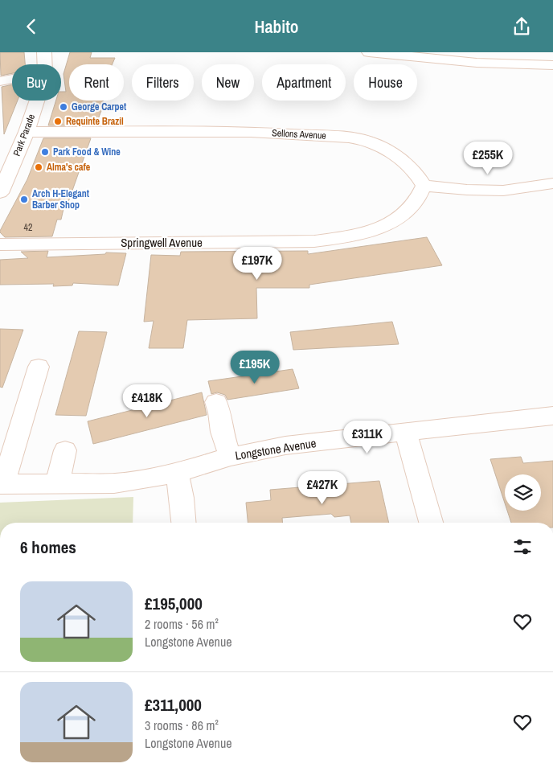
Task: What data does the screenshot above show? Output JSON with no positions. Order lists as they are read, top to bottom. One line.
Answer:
{"streets":{"street":["Sellons Avenue","Park Parade","Springwell Avenue","Longstone Avenue"]},"crossings":[["Sellons Avenue","Park Parade"],["Sellons Avenue","Springwell Avenue"]],"places":["George Carpet","Requinte Brazil","Park Food & Wine","Alma's cafe","Arch H-Elegant Barber Shop"],"house_numbers":["42"],"page":{"header":"Habito","chip":["Buy","Rent","Filters","New","Apartment","House"],"price":["£255K","£197K","£195K","£418K","£311K","£427K"],"heading":"6 homes","list":[{"name":"£195,000","note":"2 rooms · 56 m² · Longstone Avenue"},{"name":"£311,000","note":"3 rooms · 86 m² · Longstone Avenue"}]}}
